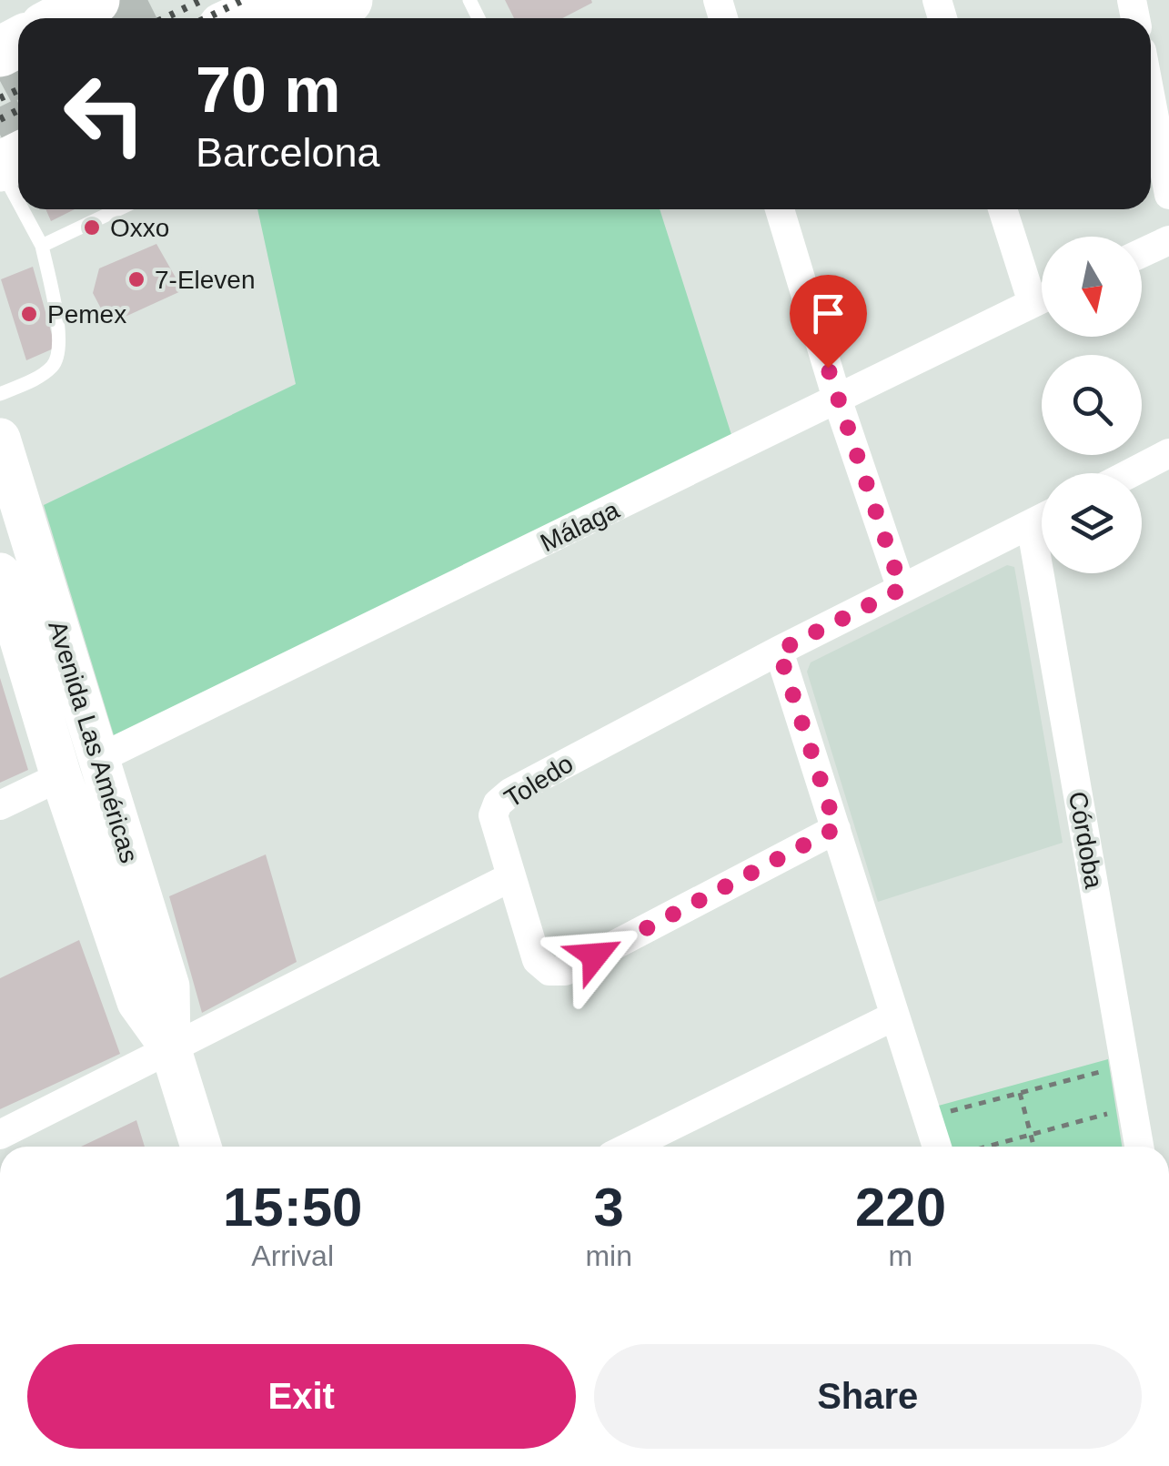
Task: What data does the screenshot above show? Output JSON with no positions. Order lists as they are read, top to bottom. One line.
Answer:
{"streets":{"main road":["Avenida Las Américas"],"street":["Málaga","Toledo","Córdoba"]},"crossings":[["Málaga","Avenida Las Américas"]],"places":["Oxxo","7-Eleven","Pemex"],"north":"bottom","page":{"turn":["70 m","Barcelona"],"eta":["15:50","Arrival","3","min","220","m"],"buttons":["Exit","Share"]}}
